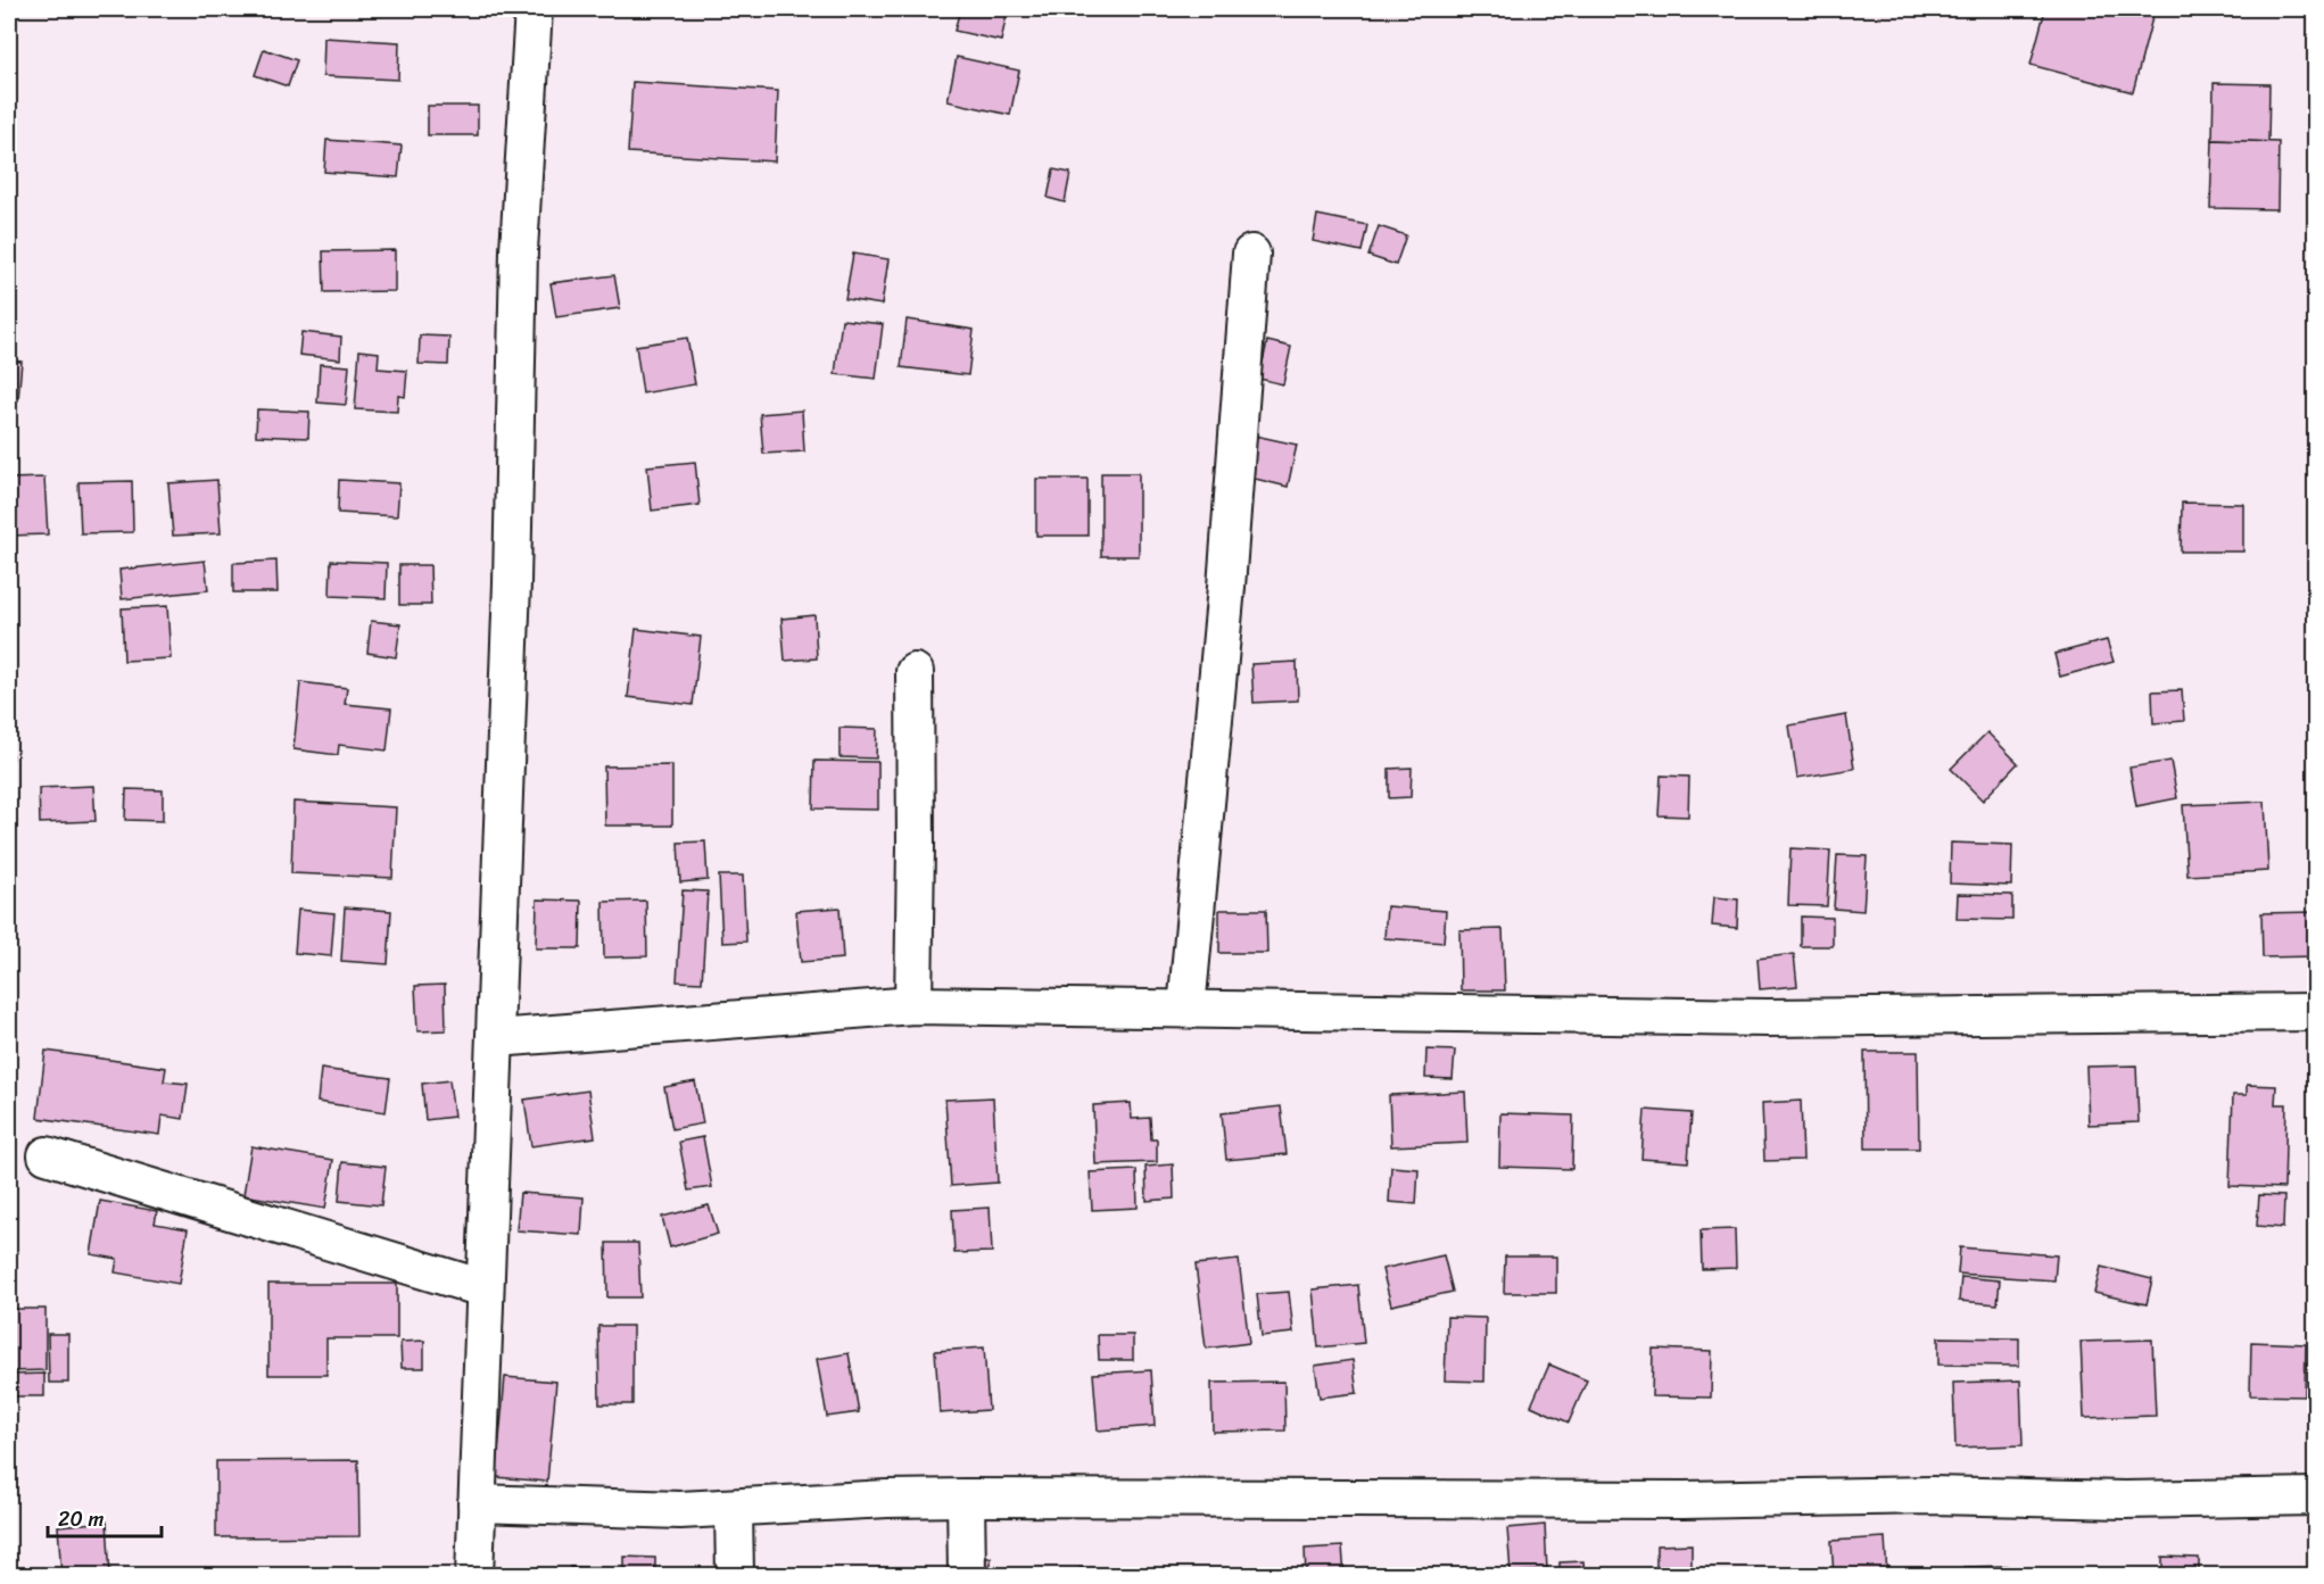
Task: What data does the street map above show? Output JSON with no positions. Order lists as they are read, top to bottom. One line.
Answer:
{"scale_bar":"20 m"}
